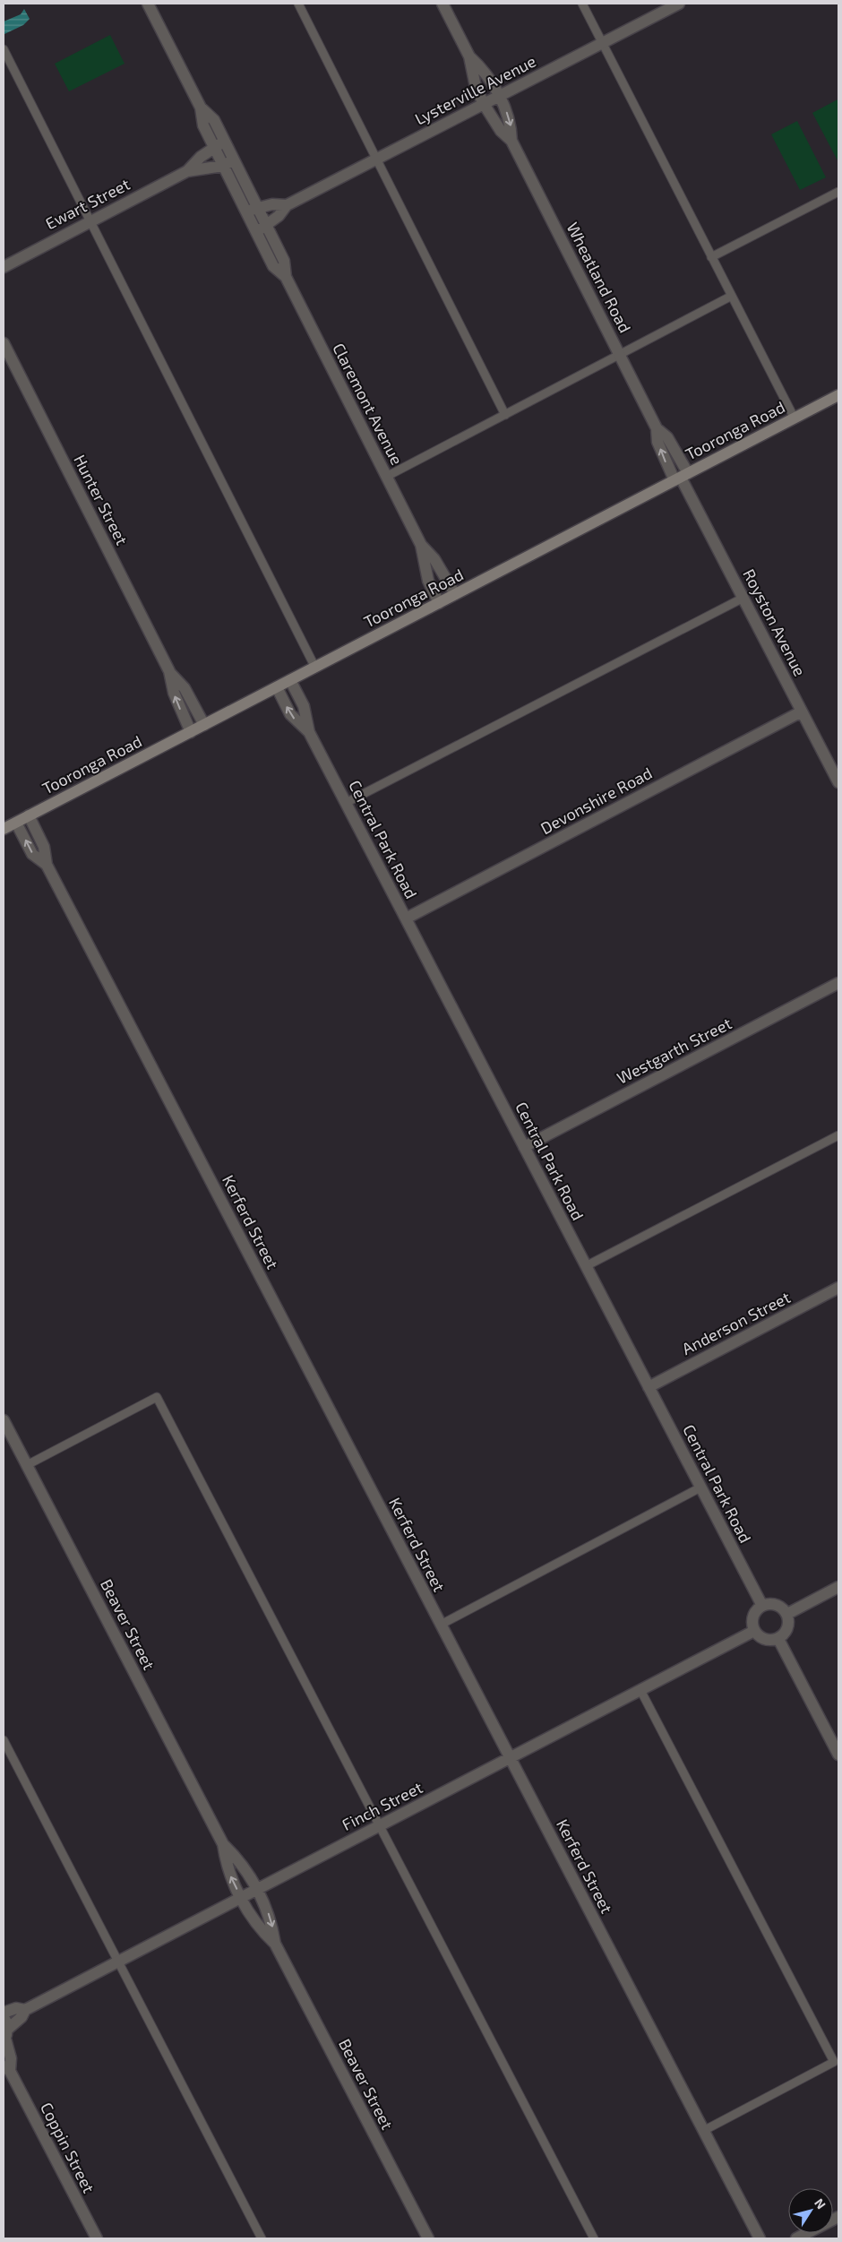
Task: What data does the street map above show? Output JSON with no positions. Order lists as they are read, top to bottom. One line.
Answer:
{"streets":{"main road":["Tooronga Road"],"street":["Lysterville Avenue","Ewart Street","Wheatland Road","Claremont Avenue","Hunter Street","Royston Avenue","Devonshire Road","Central Park Road","Westgarth Street","Kerferd Street","Anderson Street","Beaver Street","Finch Street","Coppin Street"]},"crossings":[["Lysterville Avenue","Wheatland Road"],["Lysterville Avenue","Claremont Avenue"],["Ewart Street","Claremont Avenue"],["Wheatland Road","Tooronga Road"],["Wheatland Road","Royston Avenue"],["Claremont Avenue","Tooronga Road"],["Tooronga Road","Hunter Street"],["Tooronga Road","Royston Avenue"],["Tooronga Road","Central Park Road"],["Tooronga Road","Kerferd Street"],["Royston Avenue","Devonshire Road"],["Devonshire Road","Central Park Road"],["Central Park Road","Westgarth Street"],["Central Park Road","Anderson Street"],["Central Park Road","Finch Street"],["Kerferd Street","Finch Street"],["Beaver Street","Finch Street"],["Finch Street","Coppin Street"]],"north":"top right"}
